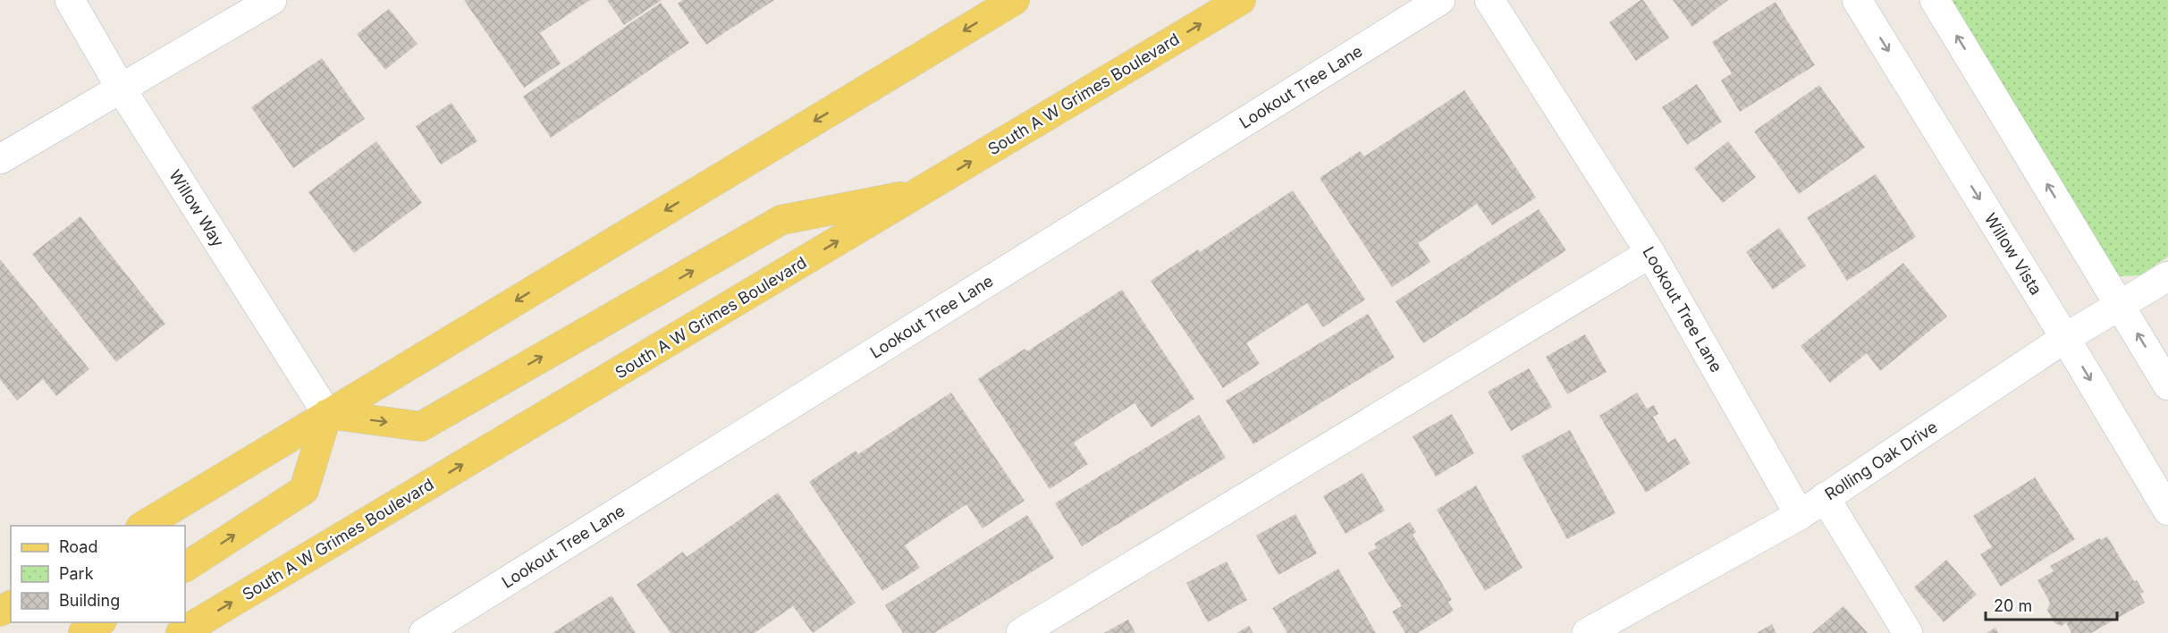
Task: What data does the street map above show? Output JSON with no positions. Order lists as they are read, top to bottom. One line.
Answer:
{"streets":{"main road":["South A W Grimes Boulevard"],"street":["Lookout Tree Lane","Willow Way","Willow Vista","Rolling Oak Drive"]},"crossings":[["Lookout Tree Lane","Rolling Oak Drive"],["Willow Vista","Rolling Oak Drive"]],"legend":["Road","Park","Building"],"scale_bar":"20 m"}
